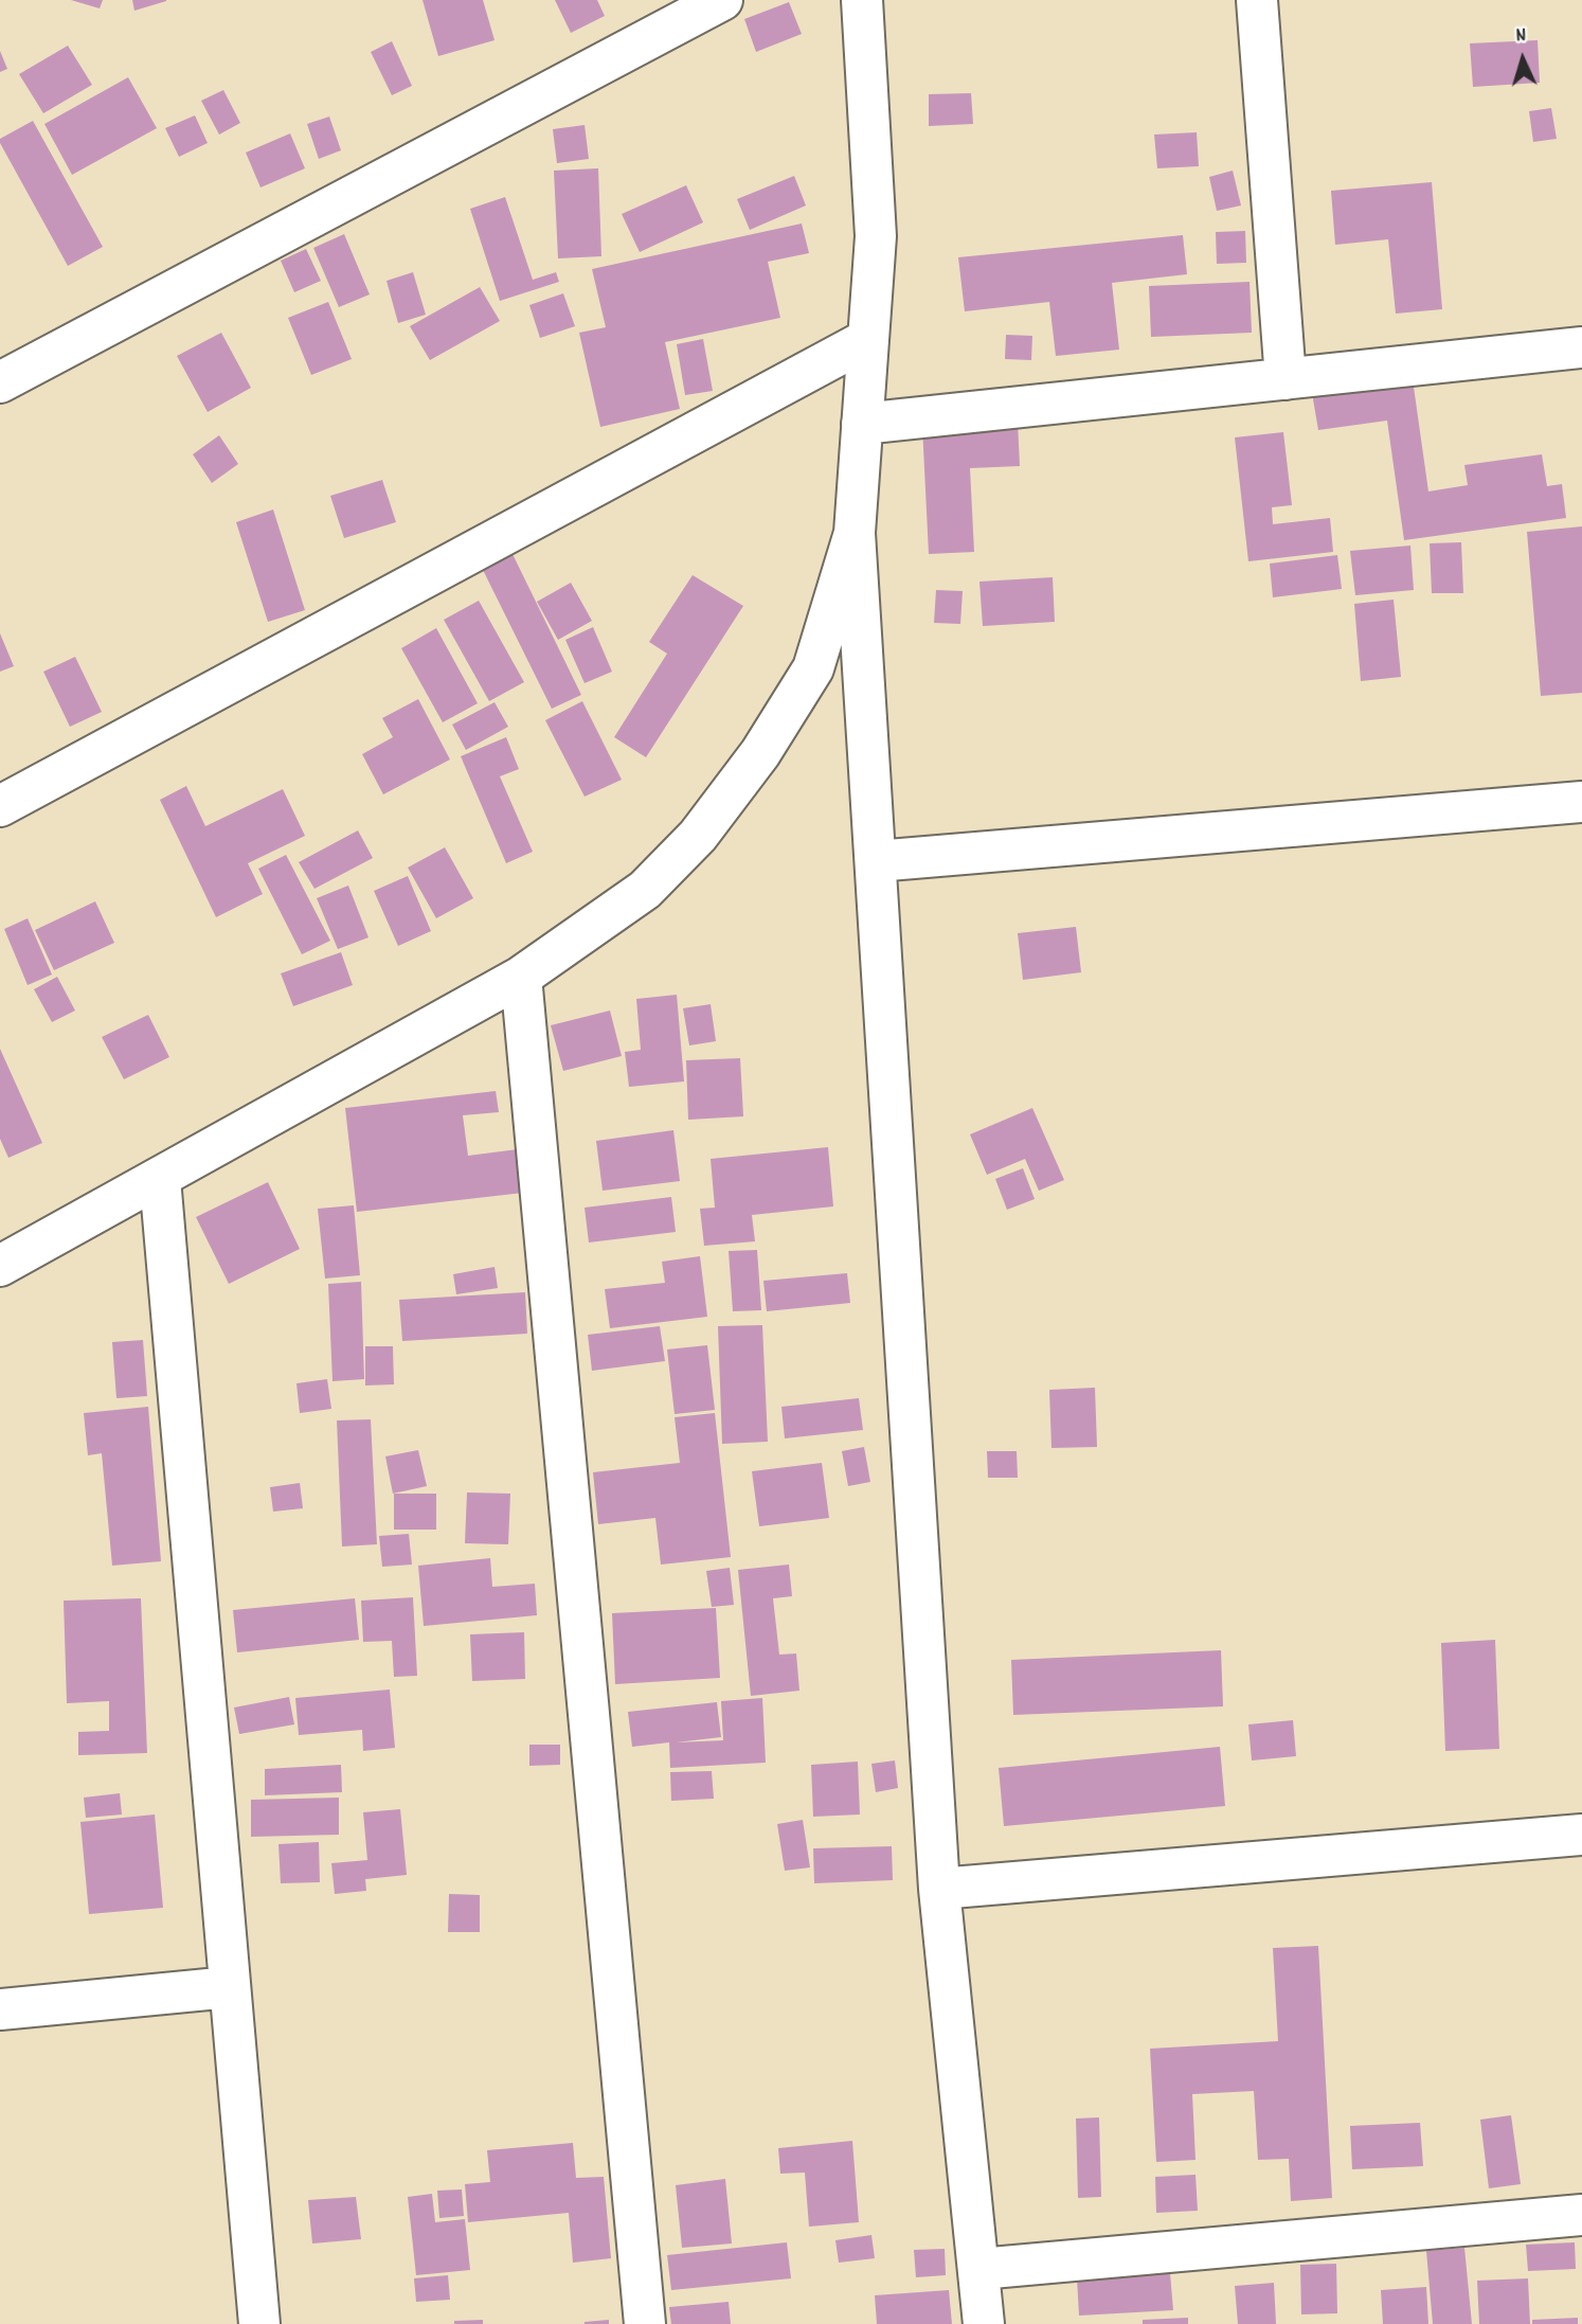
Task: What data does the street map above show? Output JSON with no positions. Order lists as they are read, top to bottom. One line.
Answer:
{"north":"top"}
